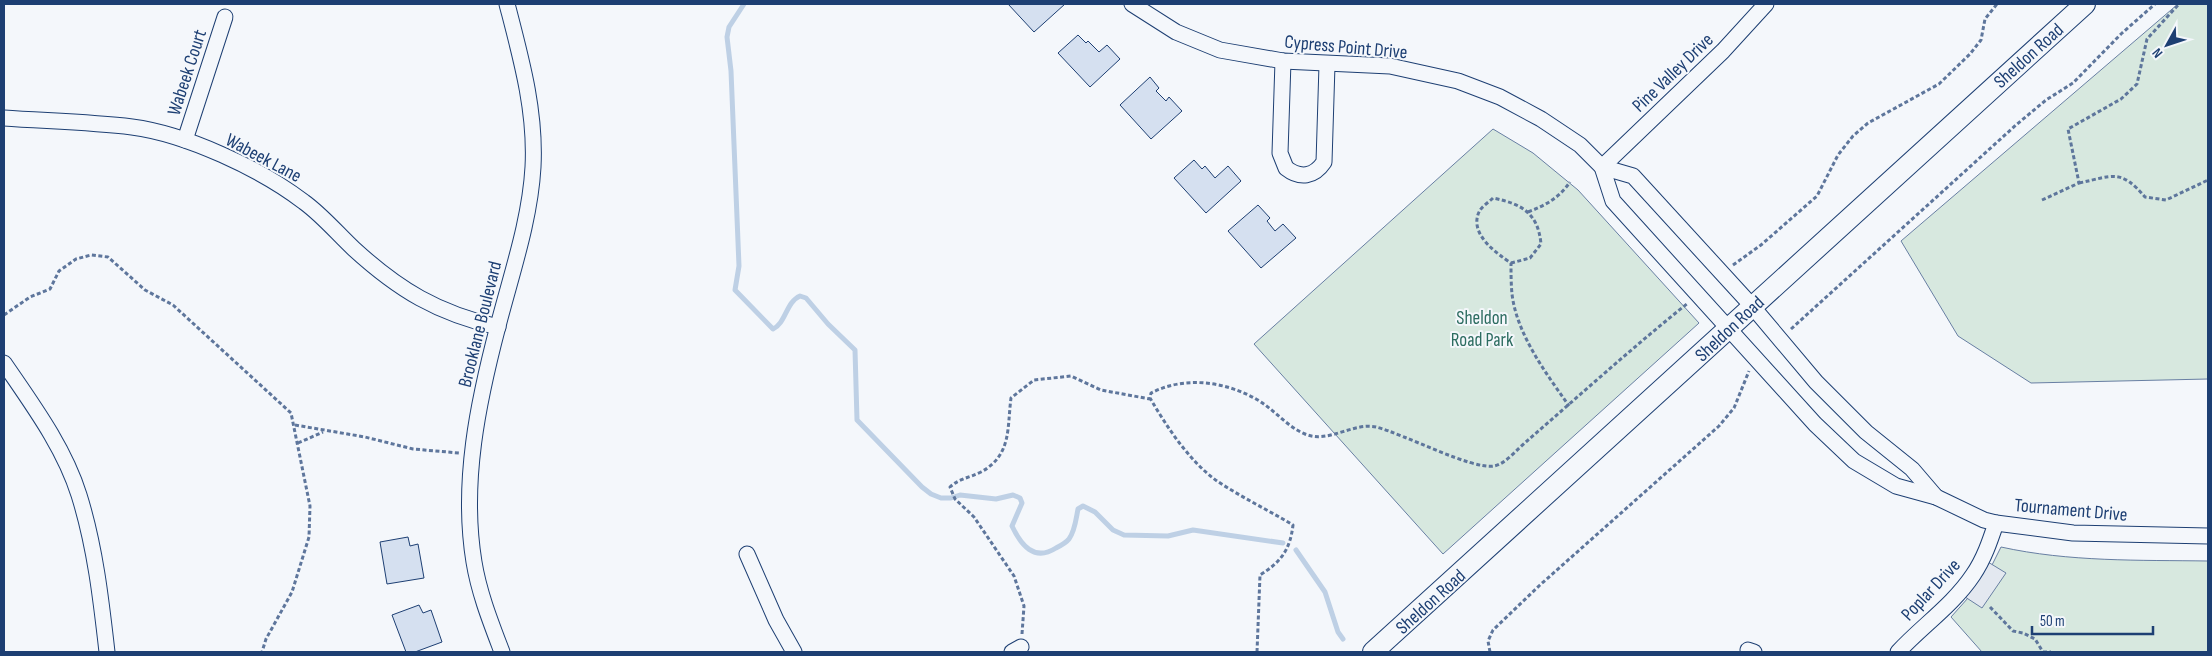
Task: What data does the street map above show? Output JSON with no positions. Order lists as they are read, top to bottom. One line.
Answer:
{"streets":{"main road":["Sheldon Road"],"street":["Cypress Point Drive","Wabeek Court","Pine Valley Drive","Wabeek Lane","Brooklane Boulevard","Tournament Drive","Poplar Drive"]},"crossings":[["Cypress Point Drive","Sheldon Road"],["Cypress Point Drive","Pine Valley Drive"],["Cypress Point Drive","Tournament Drive"],["Sheldon Road","Tournament Drive"],["Wabeek Court","Wabeek Lane"],["Wabeek Lane","Brooklane Boulevard"],["Tournament Drive","Poplar Drive"]],"parks":["Sheldon Road Park"],"scale_bar":"50 m","north":"bottom left"}
